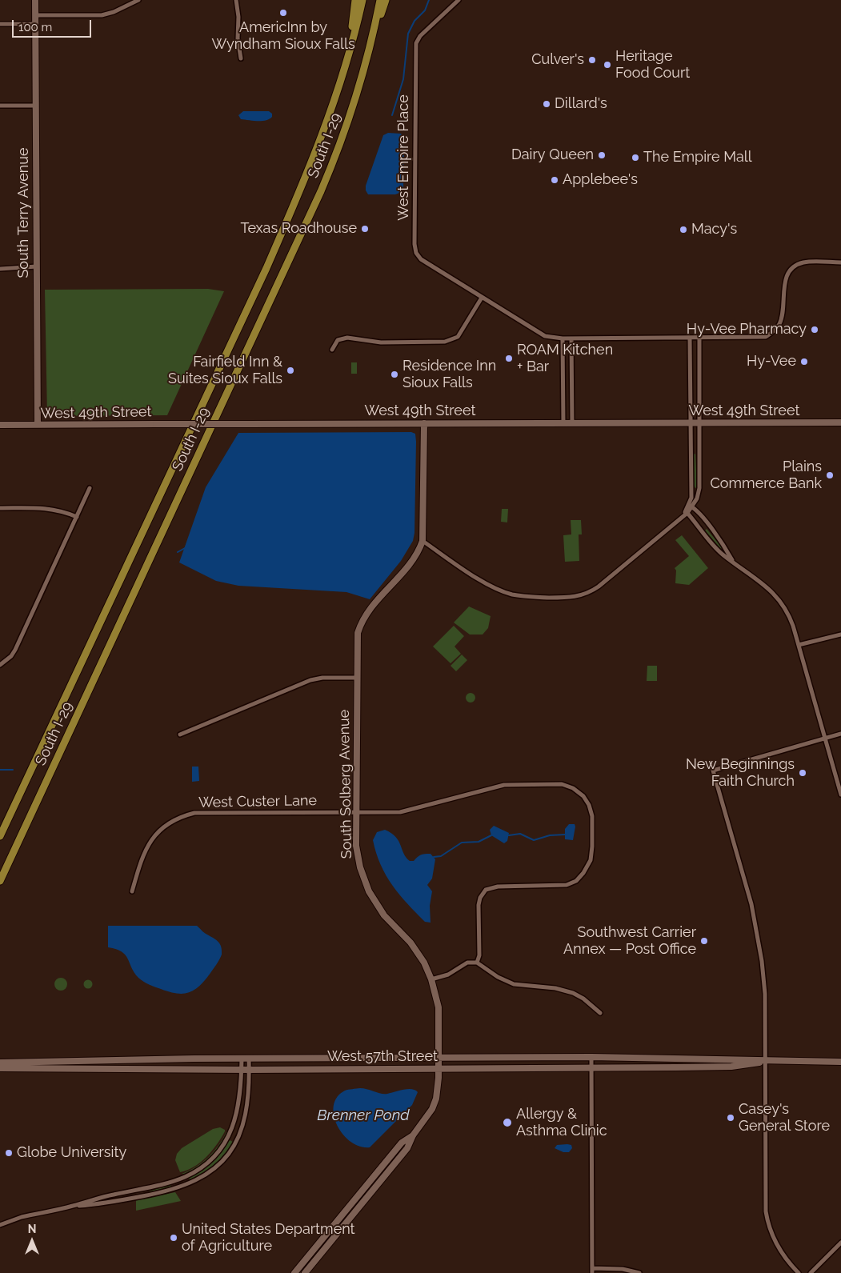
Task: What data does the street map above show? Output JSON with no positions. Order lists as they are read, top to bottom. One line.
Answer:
{"streets":{"highway":["South I-29"],"main road":["South Terry Avenue","West 49th Street","South Solberg Avenue","West 57th Street"],"street":["West Empire Place","West Custer Lane"]},"crossings":[["South Terry Avenue","West 49th Street"],["West 49th Street","South Solberg Avenue"],["South Solberg Avenue","West Custer Lane"],["South Solberg Avenue","West 57th Street"]],"water":["Brenner Pond"],"places":["AmericInn by Wyndham Sioux Falls","Culver's","Heritage Food Court","Dillard's","Dairy Queen","The Empire Mall","Applebee's","Texas Roadhouse","Macy's","Hy-Vee Pharmacy","ROAM Kitchen + Bar","Hy-Vee","Fairfield Inn & Suites Sioux Falls","Residence Inn Sioux Falls","Plains Commerce Bank","New Beginnings Faith Church","Southwest Carrier Annex — Post Office","Casey's General Store","Allergy & Asthma Clinic","Globe University","United States Department of Agriculture"],"scale_bar":"100 m","north":"top"}
